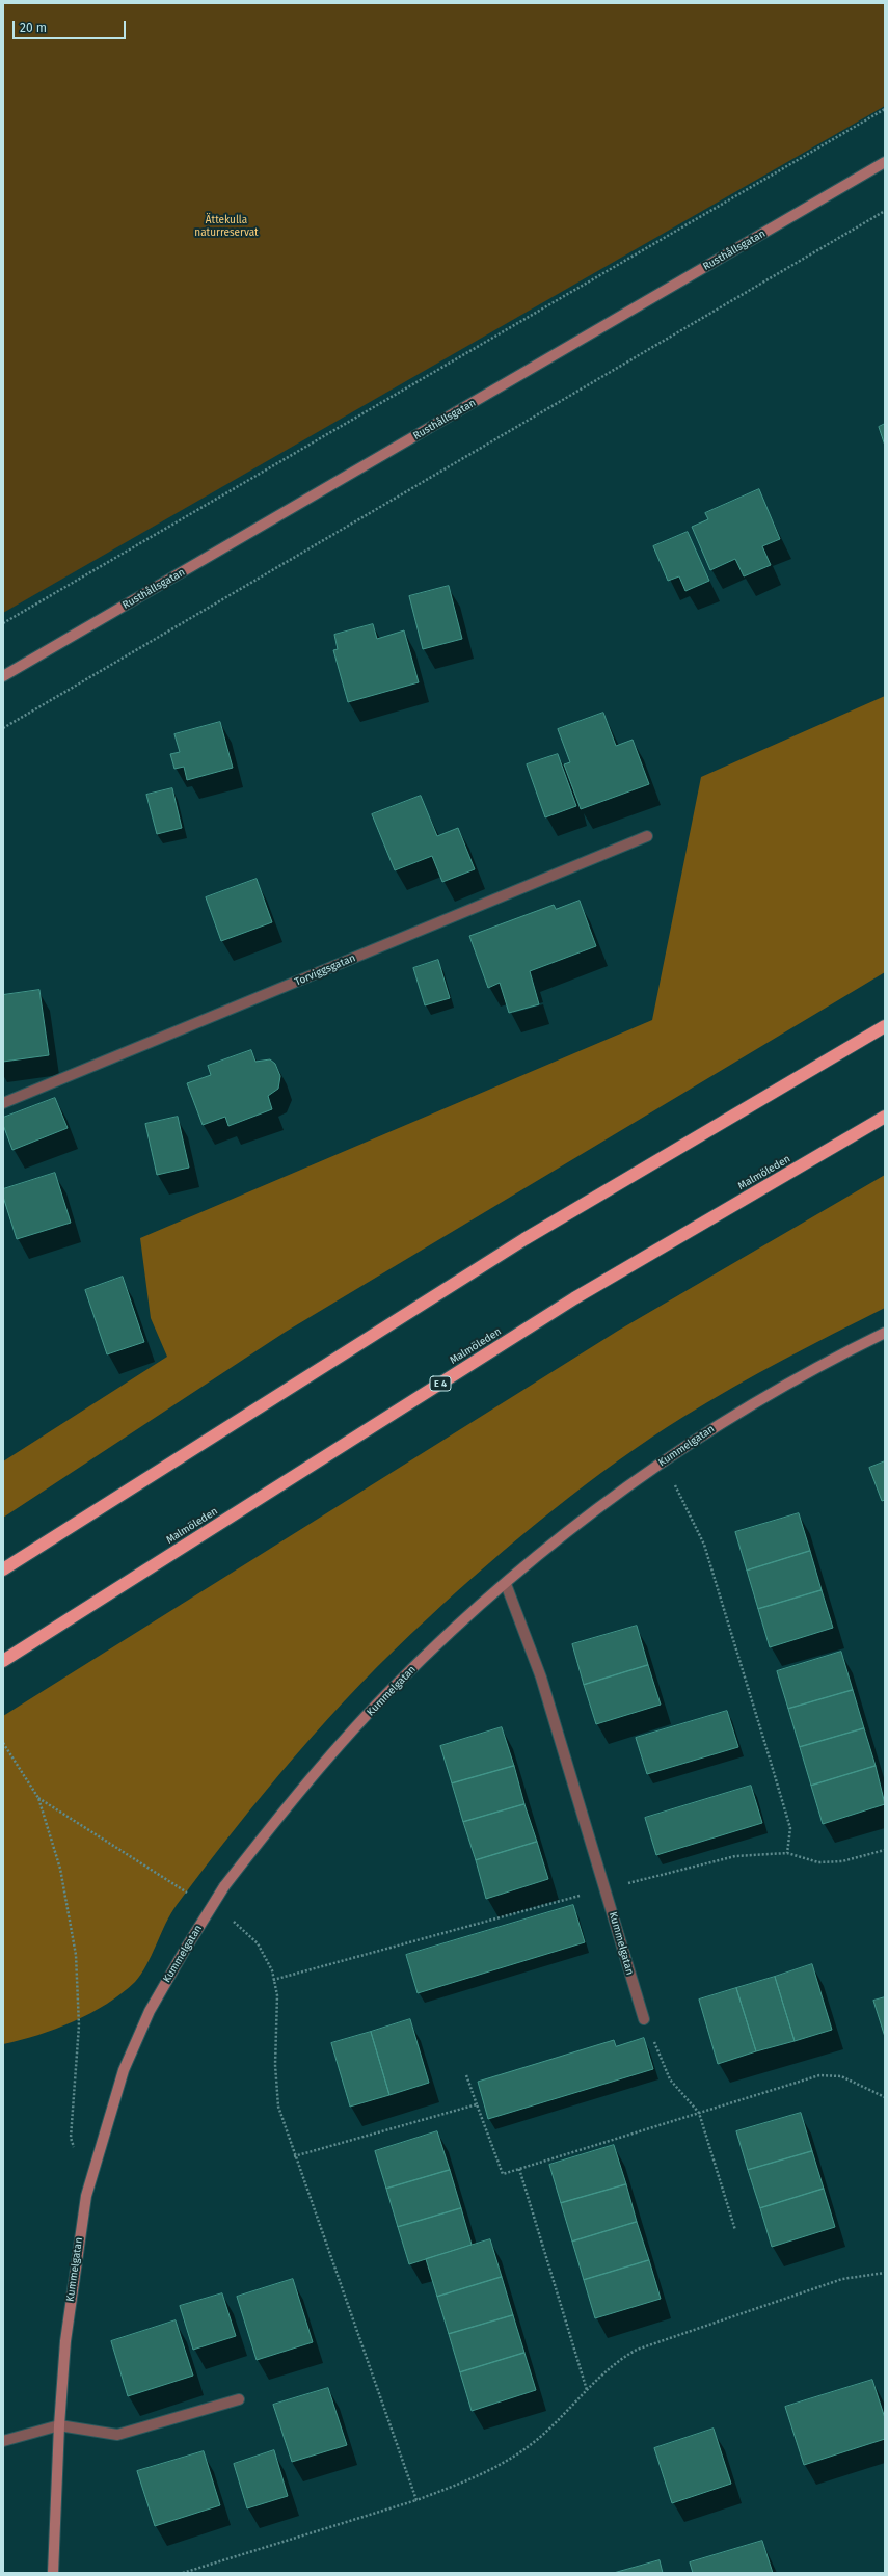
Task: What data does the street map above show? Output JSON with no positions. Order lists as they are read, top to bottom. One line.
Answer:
{"streets":{"highway":["Malmöleden","E 4"],"street":["Rusthållsgatan","Torviggsgatan","Kummelgatan"]},"parks":["Ättekulla naturreservat"],"scale_bar":"20 m"}
